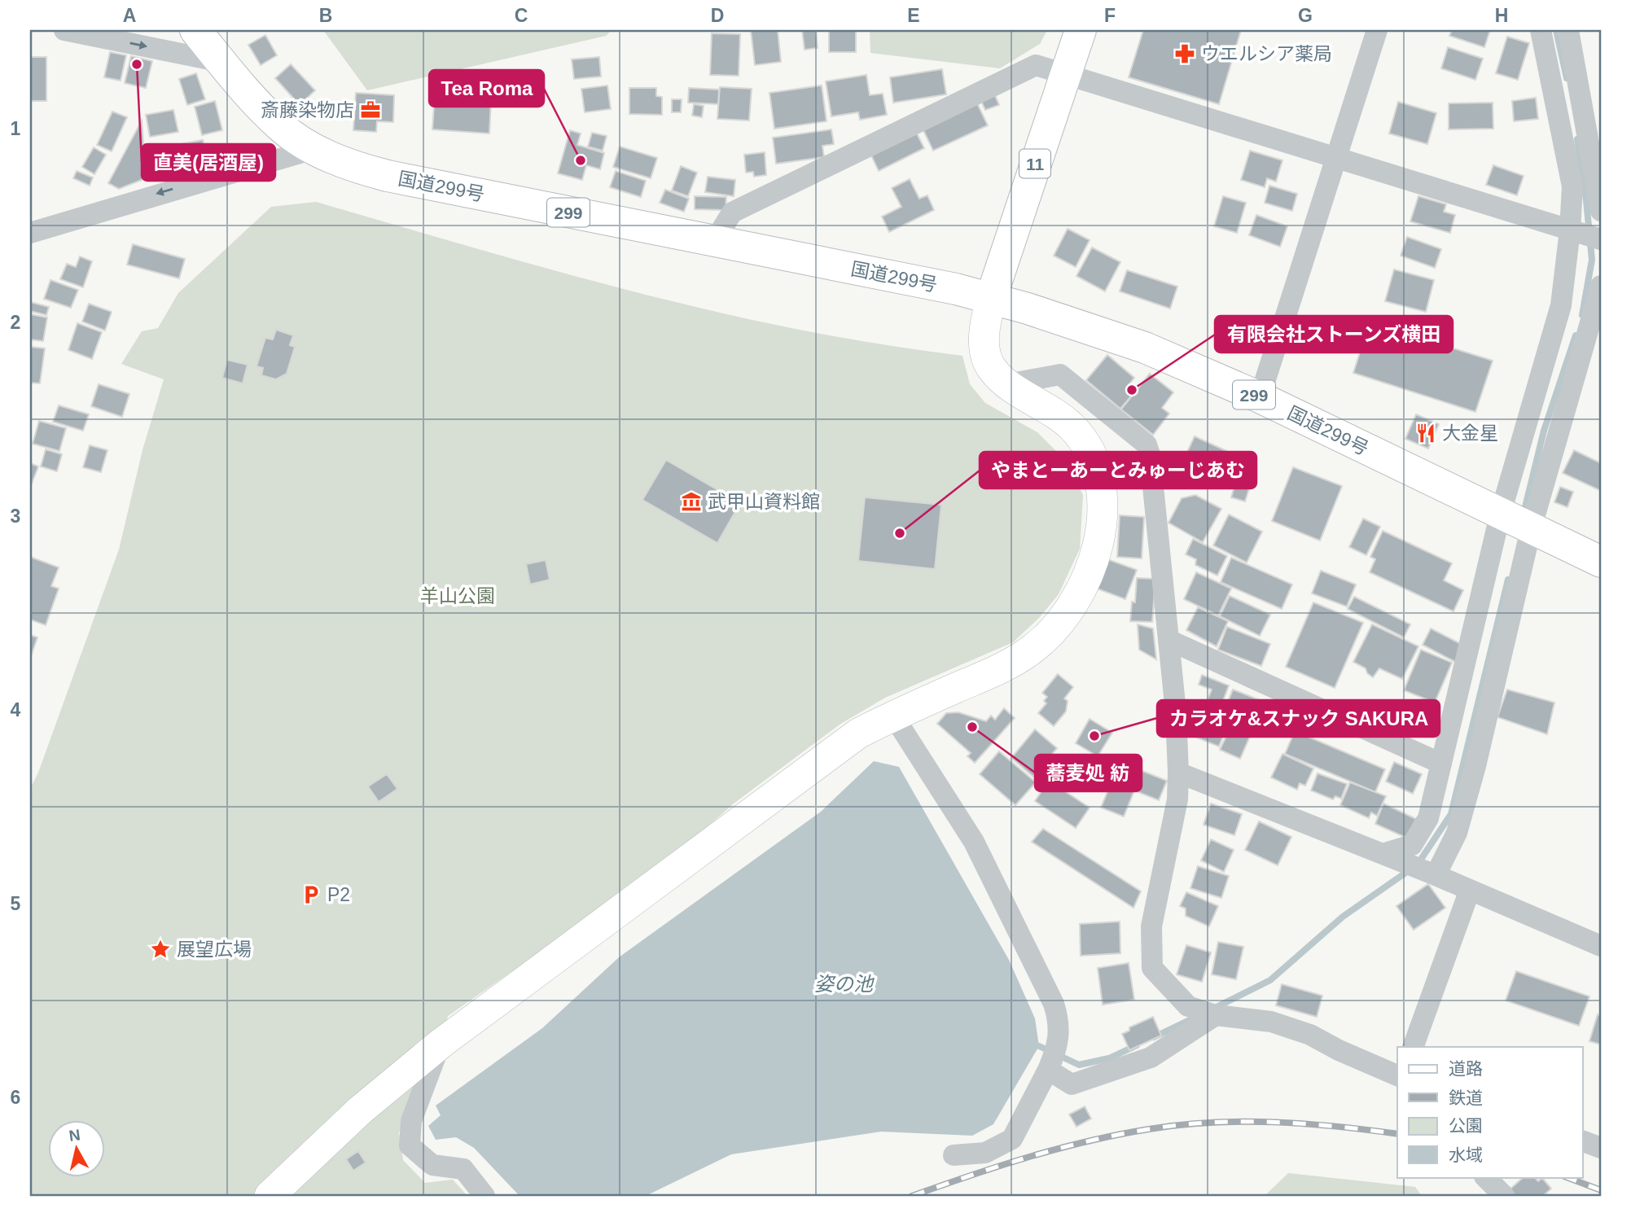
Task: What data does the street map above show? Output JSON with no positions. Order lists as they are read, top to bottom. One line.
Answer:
{"streets":{"main road":["11","国道299号","299"]},"crossings":[["11","国道299号"]],"water":["姿の池"],"parks":["羊山公園"],"places":{"pharmacy":["ウエルシア薬局"],"other":["直美(居酒屋)","Tea Roma","有限会社ストーンズ横田","やまとーあーとみゅーじあむ","蕎麦処 紡","カラオケ&スナック SAKURA"],"office":["斎藤染物店"],"restaurant":["大金星"],"museum":["武甲山資料館"],"parking":["P2"],"place":["展望広場"]},"legend":["道路","鉄道","公園","水域"],"north":"top","grid":{"columns":["A","B","C","D","E","F","G","H"],"rows":["1","2","3","4","5","6"]}}
